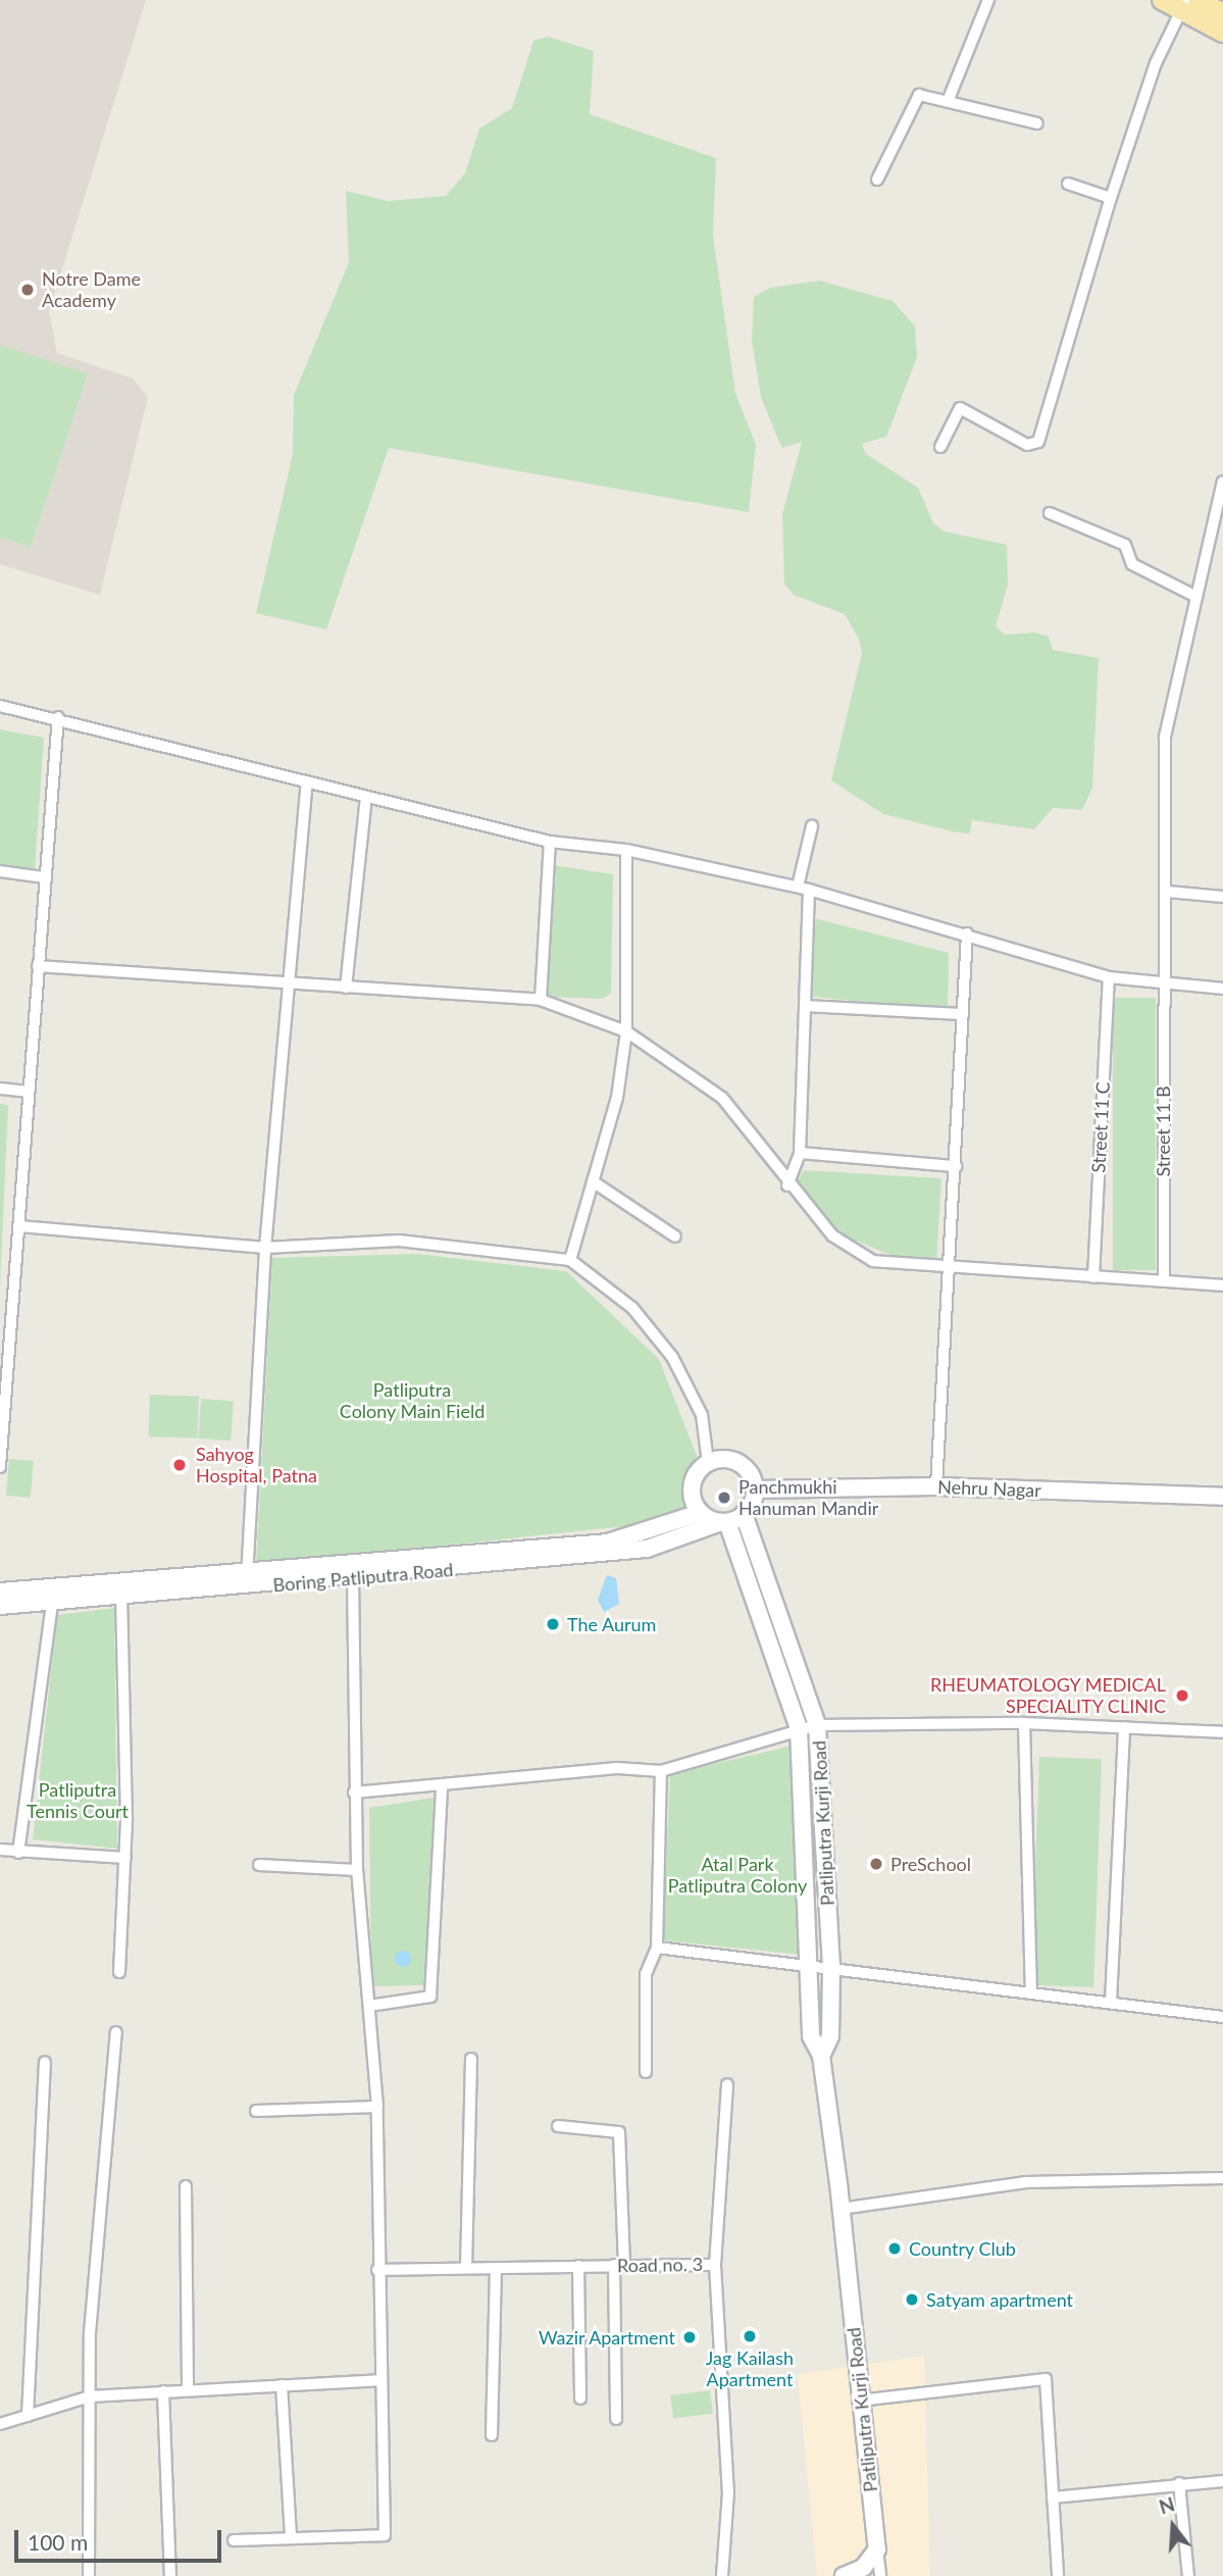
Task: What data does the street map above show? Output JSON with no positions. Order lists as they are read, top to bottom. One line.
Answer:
{"streets":{"street":["Street 11 C","Street 11 B","Nehru Nagar","Boring Patliputra Road","Patliputra Kurji Road","Road no. 3"]},"crossings":[["Nehru Nagar","Boring Patliputra Road"],["Nehru Nagar","Patliputra Kurji Road"],["Boring Patliputra Road","Patliputra Kurji Road"]],"parks":["Patliputra Colony Main Field","Patliputra Tennis Court","Atal Park Patliputra Colony"],"places":["Notre Dame Academy","Sahyog Hospital, Patna","Panchmukhi Hanuman Mandir","The Aurum","RHEUMATOLOGY MEDICAL SPECIALITY CLINIC","PreSchool","Country Club","Satyam apartment","Jag Kailash Apartment","Wazir Apartment"],"scale_bar":"100 m","north":"top"}
